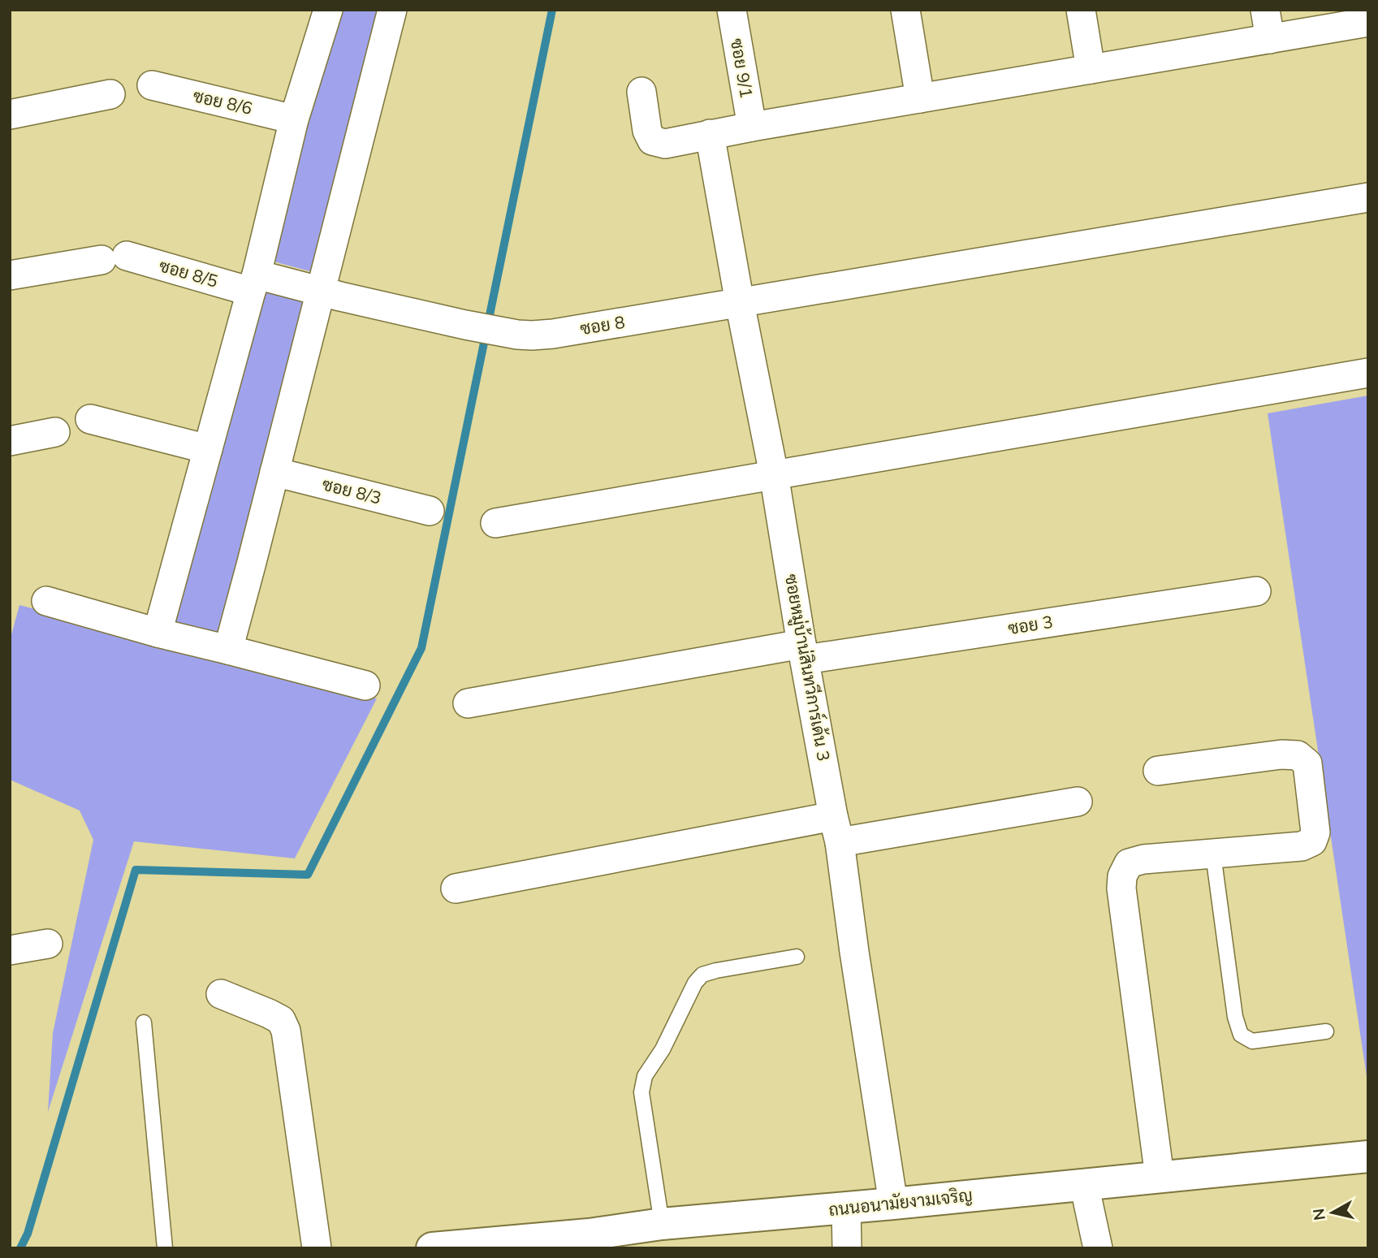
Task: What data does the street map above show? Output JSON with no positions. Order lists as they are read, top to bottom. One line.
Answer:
{"streets":{"street":["ซอย 9/1","ซอย 8/6","ซอย 8/5","ซอย 8","ซอย 8/3","ซอย 3","ซอยหมู่บ้าน่สินทวีการ์เด้น 3","ถนนอนามัยงามเจริญ"]},"crossings":[["ซอย 8/5","ซอย 8"],["ซอย 8","ซอยหมู่บ้าน่สินทวีการ์เด้น 3"],["ซอย 3","ซอยหมู่บ้าน่สินทวีการ์เด้น 3"],["ซอยหมู่บ้าน่สินทวีการ์เด้น 3","ถนนอนามัยงามเจริญ"]],"north":"left"}
